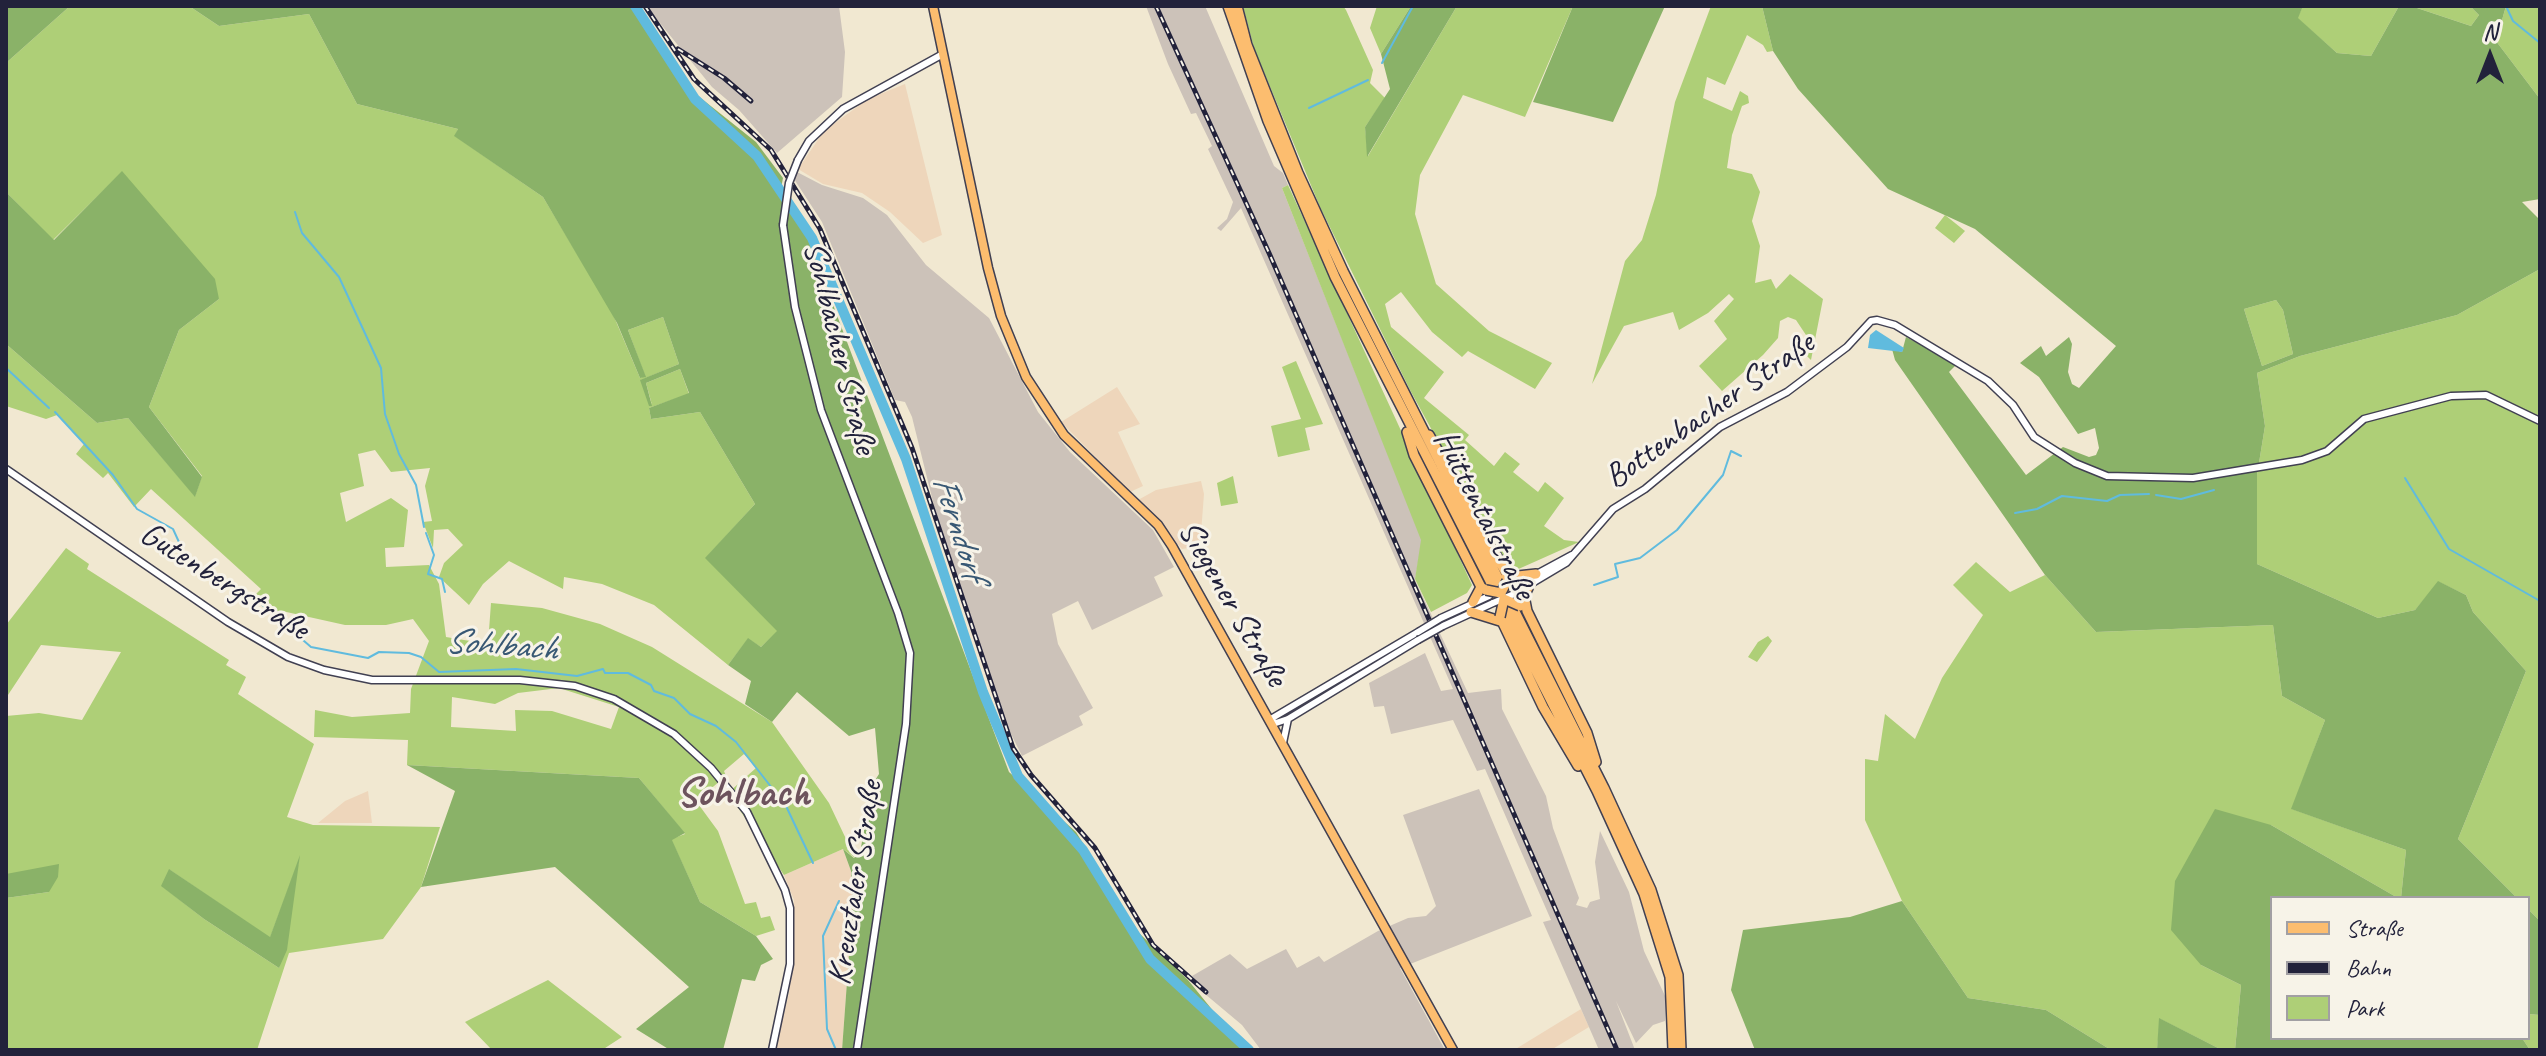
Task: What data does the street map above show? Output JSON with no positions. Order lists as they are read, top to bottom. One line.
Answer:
{"streets":{"highway":["Hüttentalstraße"],"main road":["Siegener Straße"],"street":["Sohlbacher Straße","Bottenbacher Straße","Gutenbergstraße","Kreuztaler Straße"]},"crossings":[["Sohlbacher Straße","Siegener Straße"],["Sohlbacher Straße","Kreuztaler Straße"],["Bottenbacher Straße","Siegener Straße"]],"districts":["Sohlbach"],"water":["Ferndorf","Sohlbach"],"legend":["Straße","Bahn","Park"],"north":"top"}
